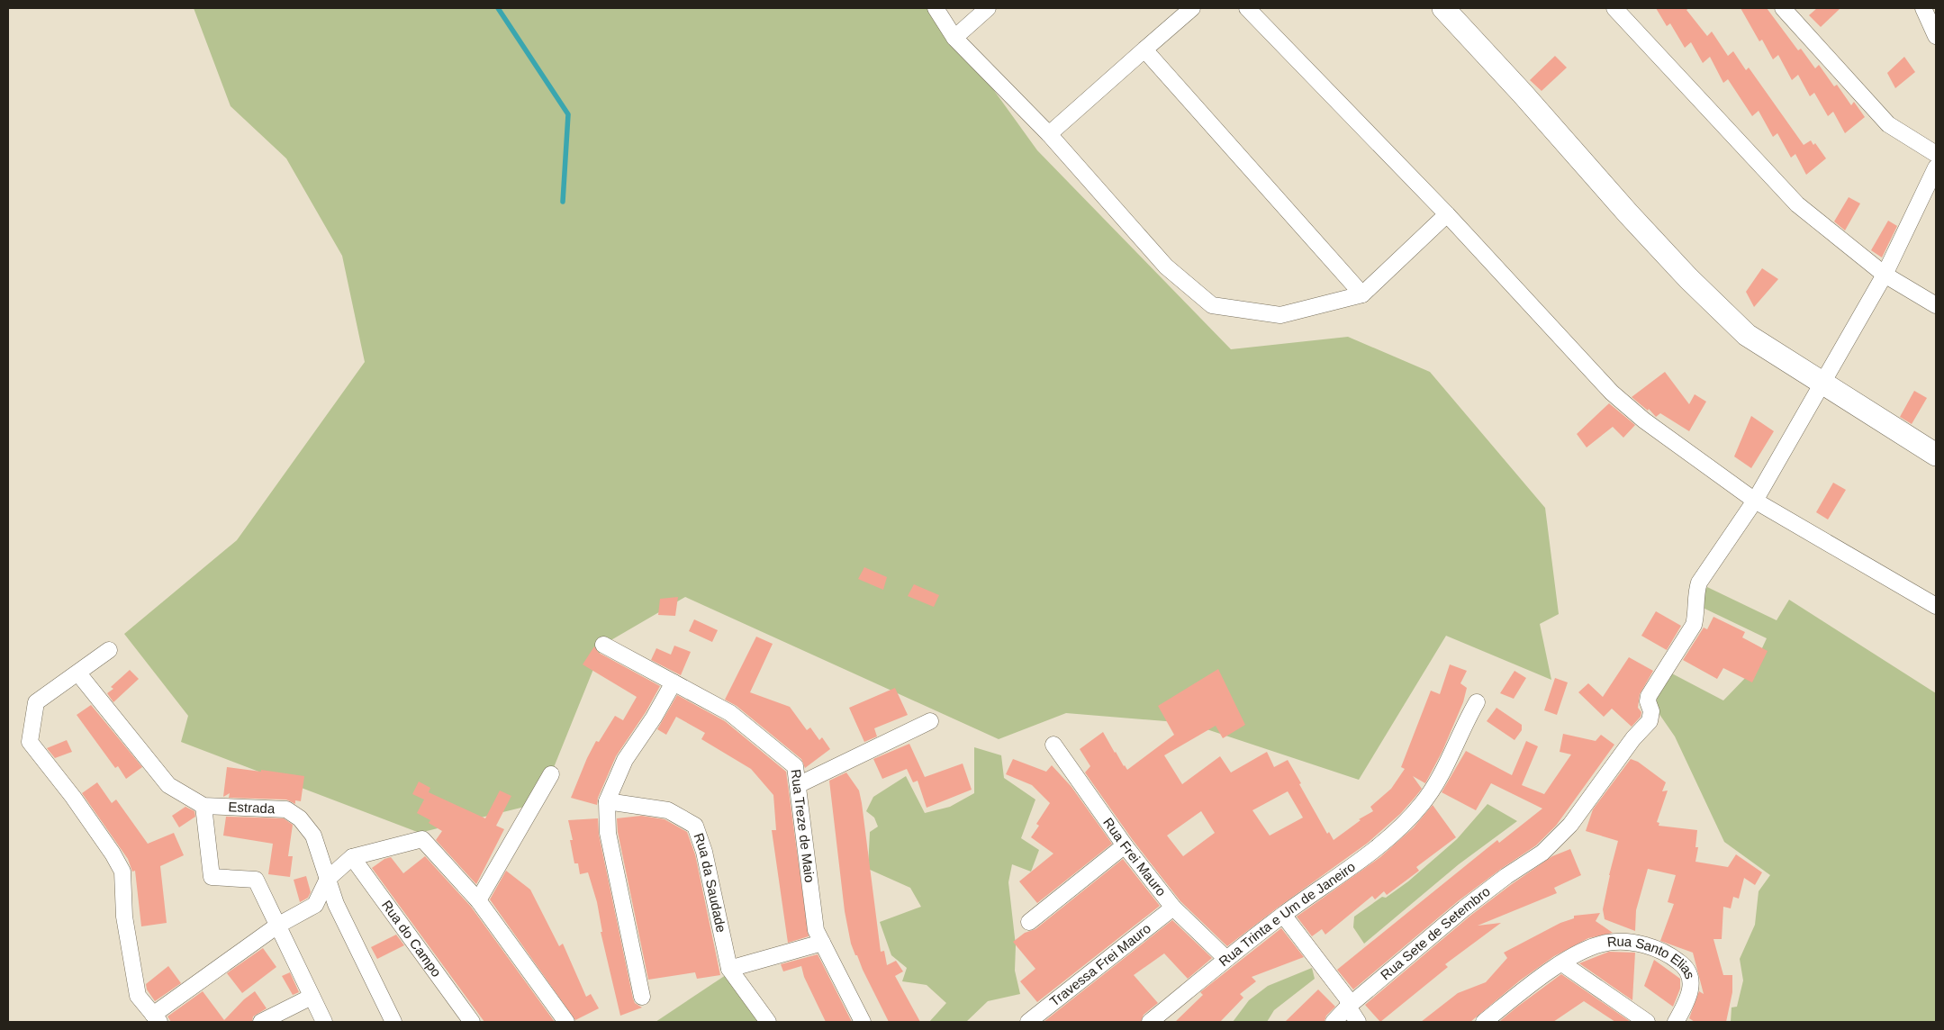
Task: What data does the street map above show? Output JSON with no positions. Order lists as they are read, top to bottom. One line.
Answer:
{"streets":{"street":["Estrada","Rua Treze de Maio","Rua Frei Mauro","Rua da Saudade","Rua Trinta e Um de Janeiro","Rua Sete de Setembro","Rua do Campo","Rua Santo Elias","Travessa Frei Mauro"]},"crossings":[["Rua Frei Mauro","Rua Trinta e Um de Janeiro"],["Rua Frei Mauro","Travessa Frei Mauro"]]}
